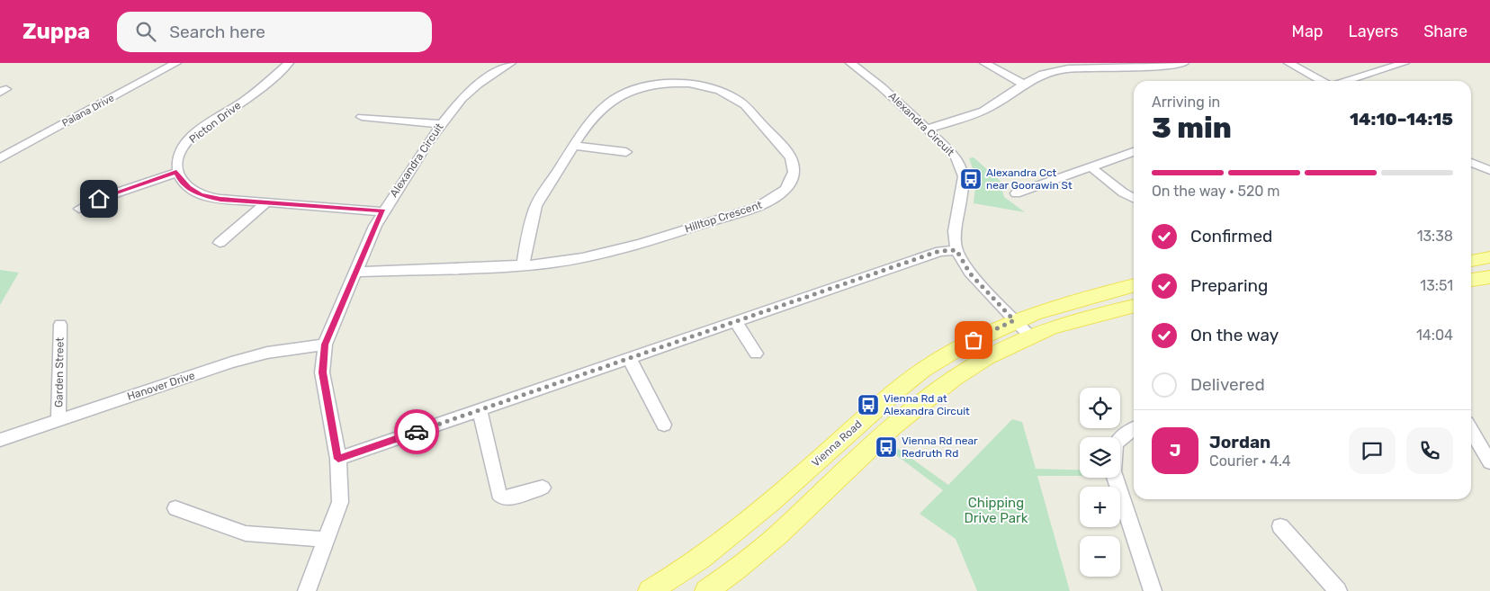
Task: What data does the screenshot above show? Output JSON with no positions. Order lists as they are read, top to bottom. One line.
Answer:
{"streets":{"main road":["Vienna Road"],"street":["Palana Drive","Picton Drive","Alexandra Circuit","Hilltop Crescent","Garden Street","Hanover Drive"]},"crossings":[["Alexandra Circuit","Hilltop Crescent"],["Alexandra Circuit","Hanover Drive"],["Alexandra Circuit","Vienna Road"],["Garden Street","Hanover Drive"]],"parks":["Chipping Drive Park"],"places":{"bus stop":["Alexandra Cct near Goorawin St","Vienna Rd at Alexandra Circuit","Vienna Rd near Redruth Rd"]},"page":{"header":"Zuppa","search":"Search here","nav":["Map","Layers","Share"],"heading":["3 min","Arriving in","14:10–14:15"],"panel":["Jordan","Courier · 4.4"],"bar":"On the way · 520 m","list":[["Confirmed","13:38"],["Preparing","13:51"],["On the way","14:04"],"Delivered"],"map_buttons":["+","−"],"round":"J"}}
